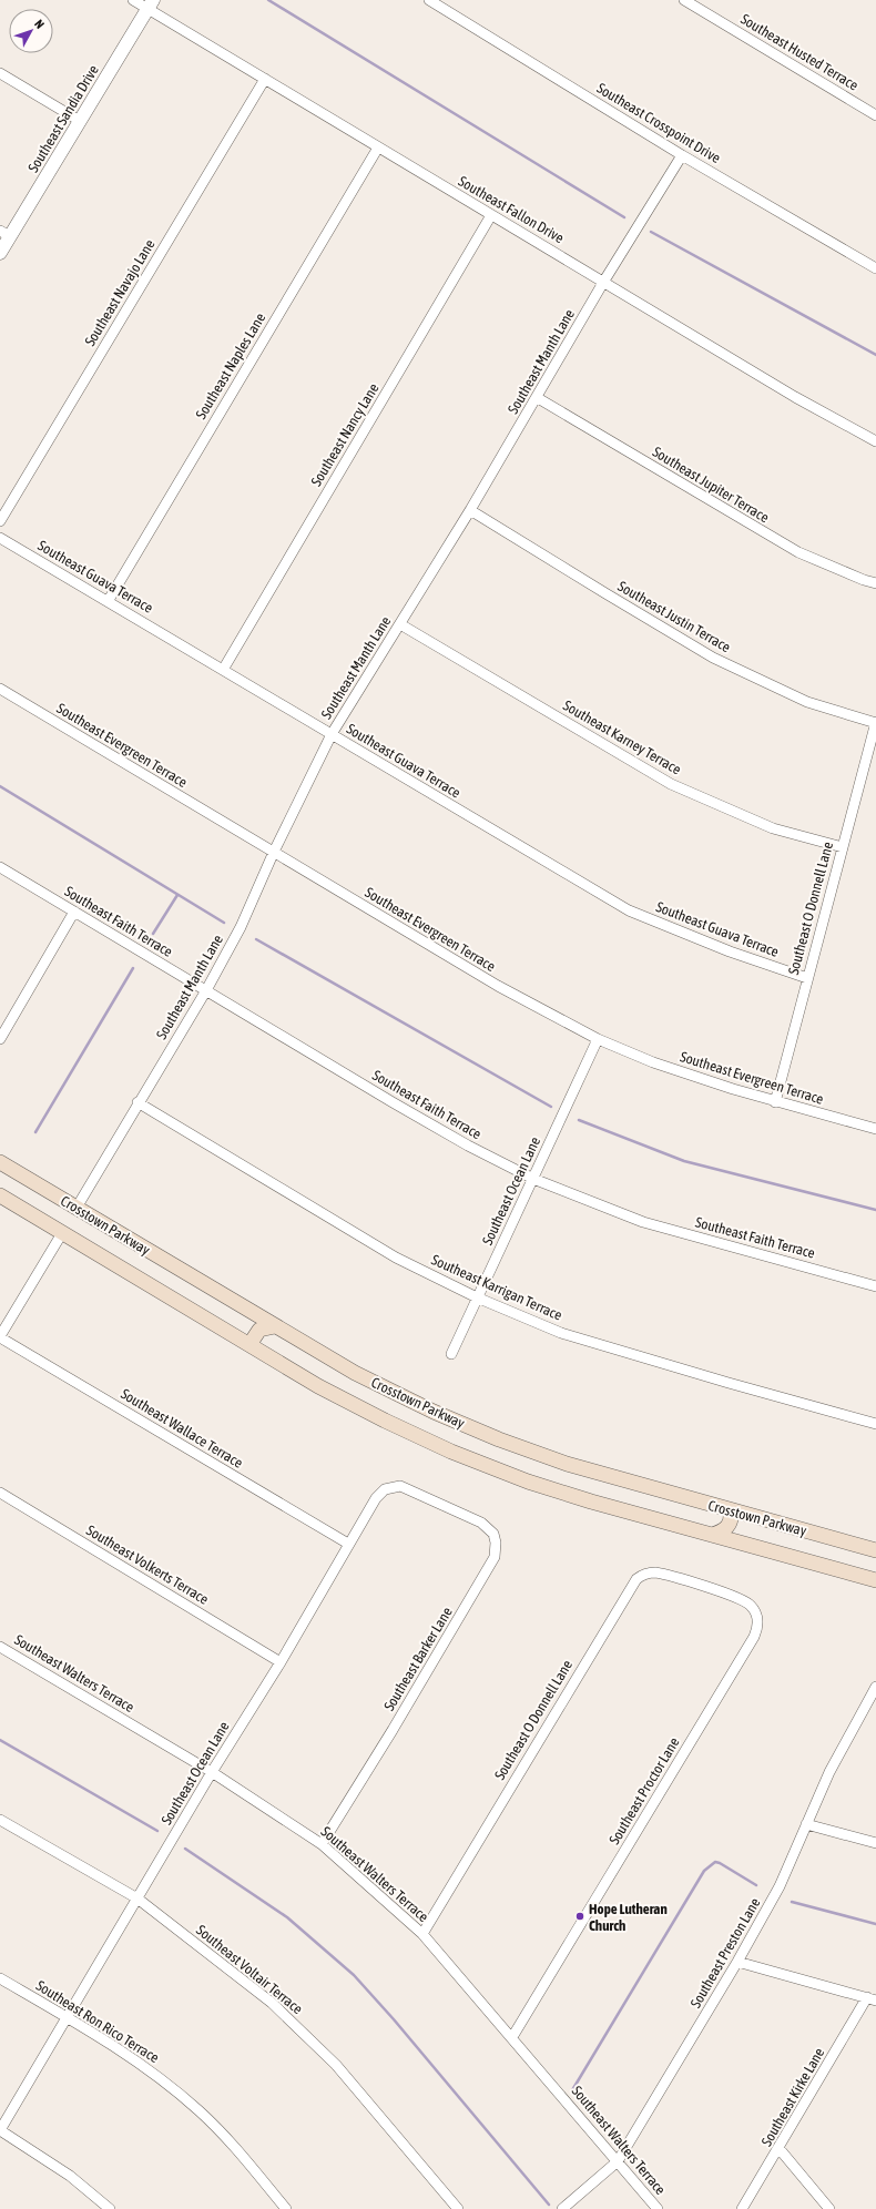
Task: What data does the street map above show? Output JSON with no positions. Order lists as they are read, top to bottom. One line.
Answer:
{"streets":{"main road":["Crosstown Parkway"],"street":["Southeast Husted Terrace","Southeast Sandia Drive","Southeast Crosspoint Drive","Southeast Fallon Drive","Southeast Navajo Lane","Southeast Manth Lane","Southeast Naples Lane","Southeast Nancy Lane","Southeast Jupiter Terrace","Southeast Guava Terrace","Southeast Justin Terrace","Southeast Karney Terrace","Southeast Evergreen Terrace","Southeast O Donnell Lane","Southeast Faith Terrace","Southeast Ocean Lane","Southeast Karrigan Terrace","Southeast Wallace Terrace","Southeast Volkerts Terrace","Southeast Barker Lane","Southeast Walters Terrace","Southeast Proctor Lane","Southeast Preston Lane","Southeast Voltair Terrace","Southeast Ron Rico Terrace","Southeast Kirke Lane"]},"crossings":[["Southeast Sandia Drive","Southeast Fallon Drive"],["Southeast Crosspoint Drive","Southeast Manth Lane"],["Southeast Fallon Drive","Southeast Navajo Lane"],["Southeast Fallon Drive","Southeast Manth Lane"],["Southeast Fallon Drive","Southeast Naples Lane"],["Southeast Fallon Drive","Southeast Nancy Lane"],["Southeast Manth Lane","Southeast Jupiter Terrace"],["Southeast Manth Lane","Southeast Guava Terrace"],["Southeast Manth Lane","Southeast Justin Terrace"],["Southeast Manth Lane","Southeast Karney Terrace"],["Southeast Manth Lane","Southeast Evergreen Terrace"],["Southeast Manth Lane","Southeast Faith Terrace"],["Southeast Manth Lane","Crosstown Parkway"],["Southeast Manth Lane","Southeast Karrigan Terrace"],["Southeast Naples Lane","Southeast Guava Terrace"],["Southeast Nancy Lane","Southeast Guava Terrace"],["Southeast Guava Terrace","Southeast O Donnell Lane"],["Southeast Justin Terrace","Southeast O Donnell Lane"],["Southeast Karney Terrace","Southeast O Donnell Lane"],["Southeast Evergreen Terrace","Southeast O Donnell Lane"],["Southeast Evergreen Terrace","Southeast Ocean Lane"],["Southeast O Donnell Lane","Southeast Walters Terrace"],["Southeast O Donnell Lane","Southeast Proctor Lane"],["Southeast Faith Terrace","Southeast Ocean Lane"],["Southeast Ocean Lane","Southeast Karrigan Terrace"],["Southeast Ocean Lane","Southeast Wallace Terrace"],["Southeast Ocean Lane","Southeast Volkerts Terrace"],["Southeast Ocean Lane","Southeast Barker Lane"],["Southeast Ocean Lane","Southeast Walters Terrace"],["Southeast Ocean Lane","Southeast Voltair Terrace"],["Southeast Ocean Lane","Southeast Ron Rico Terrace"],["Southeast Barker Lane","Southeast Walters Terrace"],["Southeast Walters Terrace","Southeast Proctor Lane"],["Southeast Walters Terrace","Southeast Preston Lane"]],"places":["Hope Lutheran Church"],"north":"top right"}
